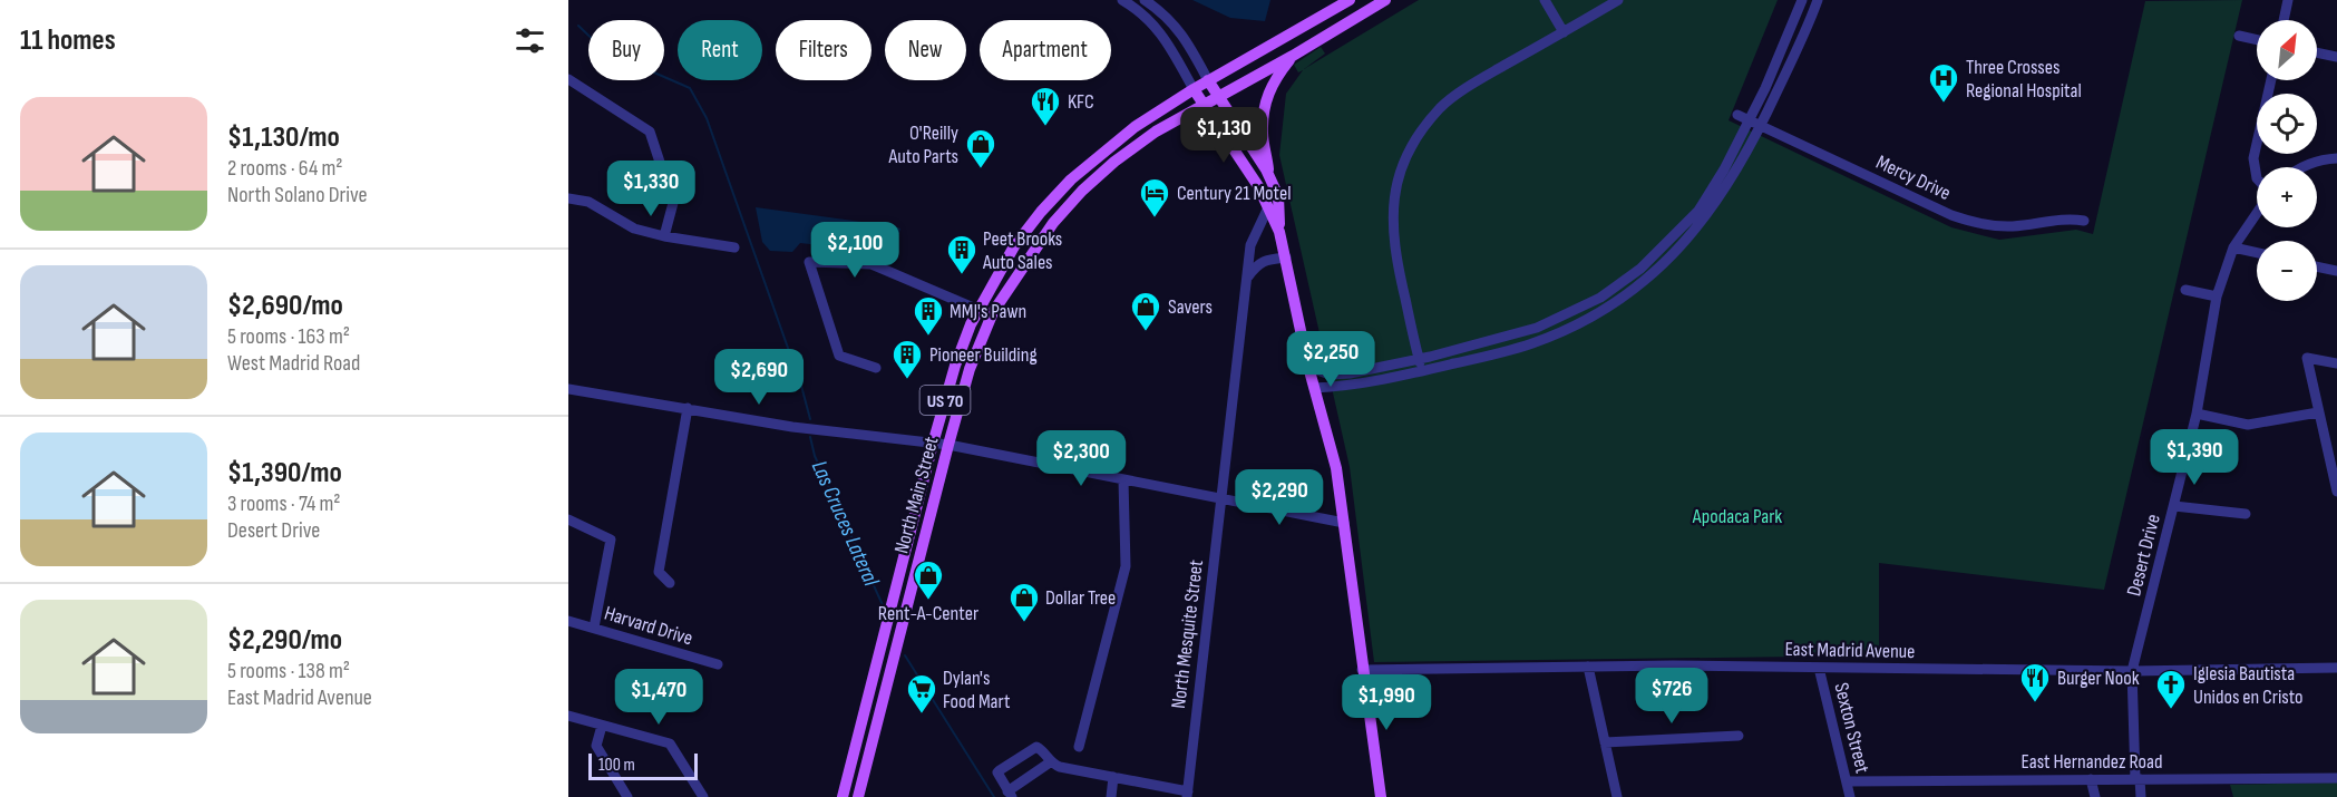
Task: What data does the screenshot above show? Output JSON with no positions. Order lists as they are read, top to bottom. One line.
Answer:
{"streets":{"main road":["US 70","North Main Street"],"street":["Mercy Drive","Desert Drive","Harvard Drive","North Mesquite Street","East Madrid Avenue","Sexton Street","East Hernandez Road"]},"crossings":[["Desert Drive","East Madrid Avenue"],["Desert Drive","East Hernandez Road"],["East Madrid Avenue","Sexton Street"],["Sexton Street","East Hernandez Road"]],"water":["Las Cruces Lateral"],"parks":["Apodaca Park"],"places":{"hospital":["Three Crosses Regional Hospital"],"restaurant":["KFC","Burger Nook"],"shop":["O'Reilly Auto Parts","Savers","Rent-A-Center","Dollar Tree"],"hotel":["Century 21 Motel"],"building":["Peet Brooks Auto Sales","MMJ's Pawn","Pioneer Building"],"church":["Iglesia Bautista Unidos en Cristo"],"supermarket":["Dylan's Food Mart"]},"scale_bar":"100 m","north":"top right","page":{"heading":"11 homes","map_buttons":["+","−"],"chip":["Buy","Rent","Filters","New","Apartment"],"list":[{"name":"$1,130/mo","note":"2 rooms · 64 m² · North Solano Drive"},{"name":"$2,690/mo","note":"5 rooms · 163 m² · West Madrid Road"},{"name":"$1,390/mo","note":"3 rooms · 74 m² · Desert Drive"},{"name":"$2,290/mo","note":"5 rooms · 138 m² · East Madrid Avenue"}],"price":["$1,130","$1,330","$2,100","$2,250","$2,690","$1,390","$2,300","$2,290","$726","$1,470","$1,990"],"scale":"100 m"}}
